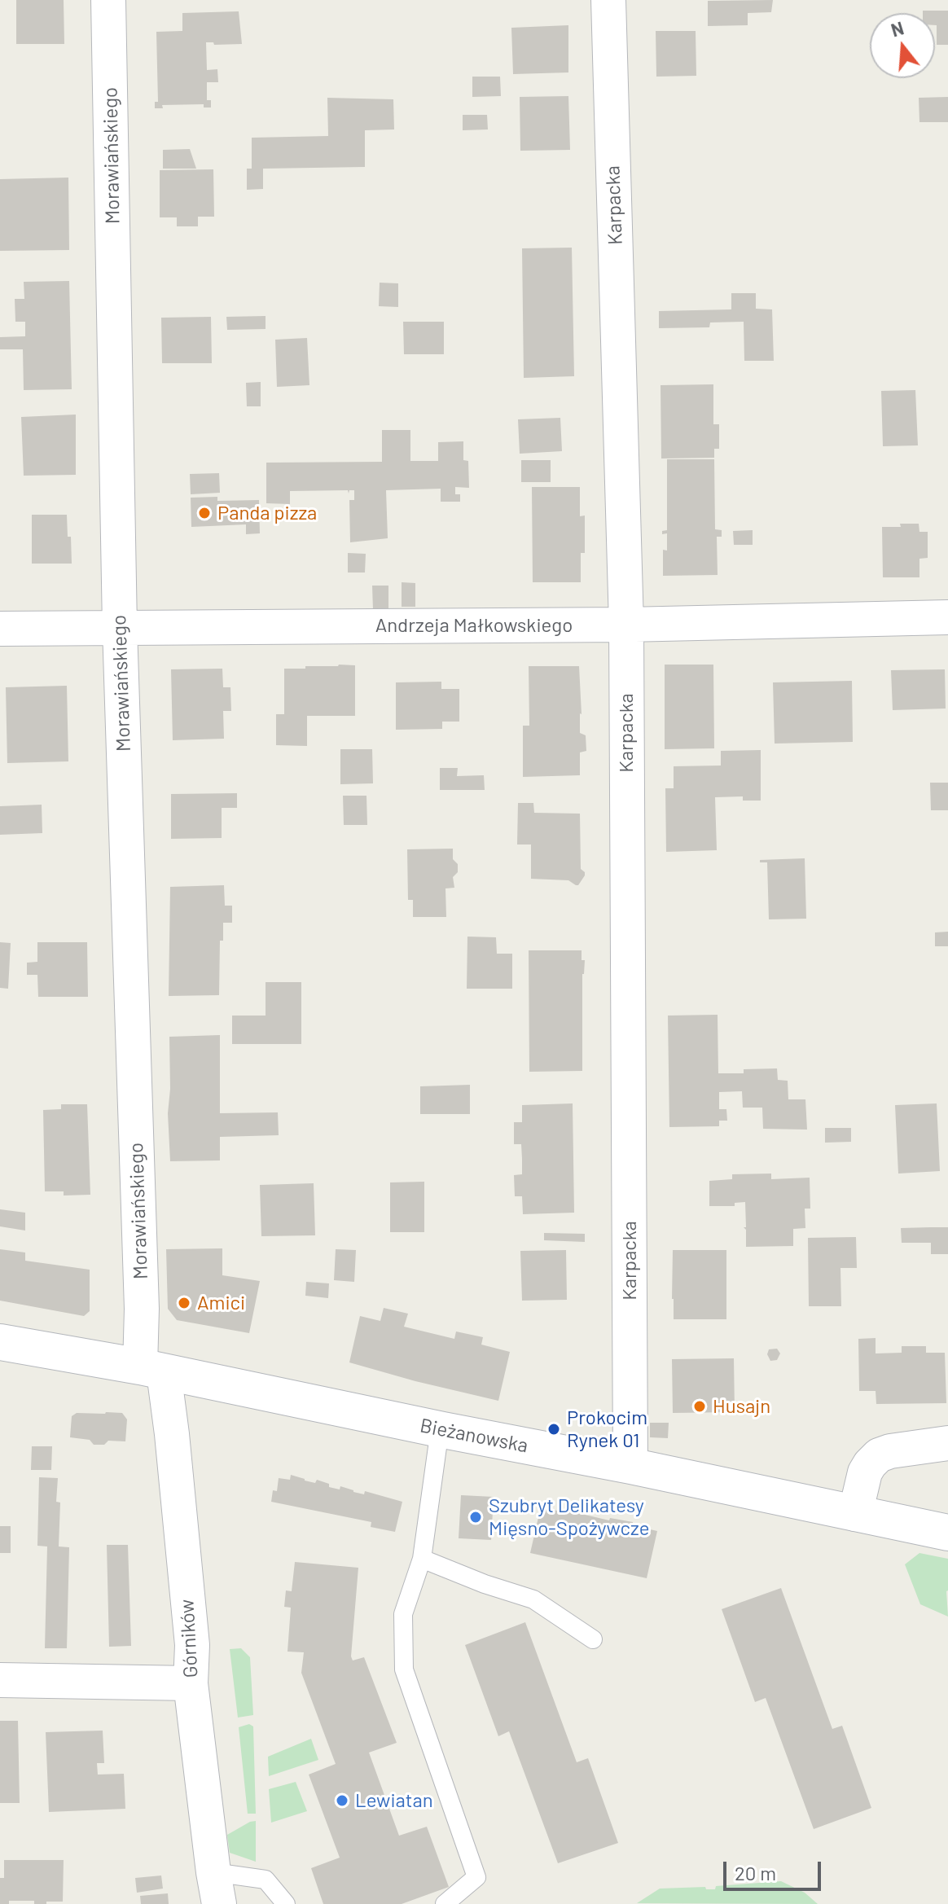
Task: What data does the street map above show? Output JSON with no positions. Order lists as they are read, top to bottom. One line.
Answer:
{"streets":{"street":["Morawiańskiego","Karpacka","Andrzeja Małkowskiego","Bieżanowska","Górników"]},"crossings":[["Morawiańskiego","Andrzeja Małkowskiego"],["Morawiańskiego","Bieżanowska"],["Morawiańskiego","Górników"],["Karpacka","Andrzeja Małkowskiego"],["Karpacka","Bieżanowska"],["Bieżanowska","Górników"]],"places":["Panda pizza","Amici","Husajn","Prokocim Rynek 01","Szubryt Delikatesy Mięsno-Spożywcze","Lewiatan"],"scale_bar":"20 m","north":"top"}
